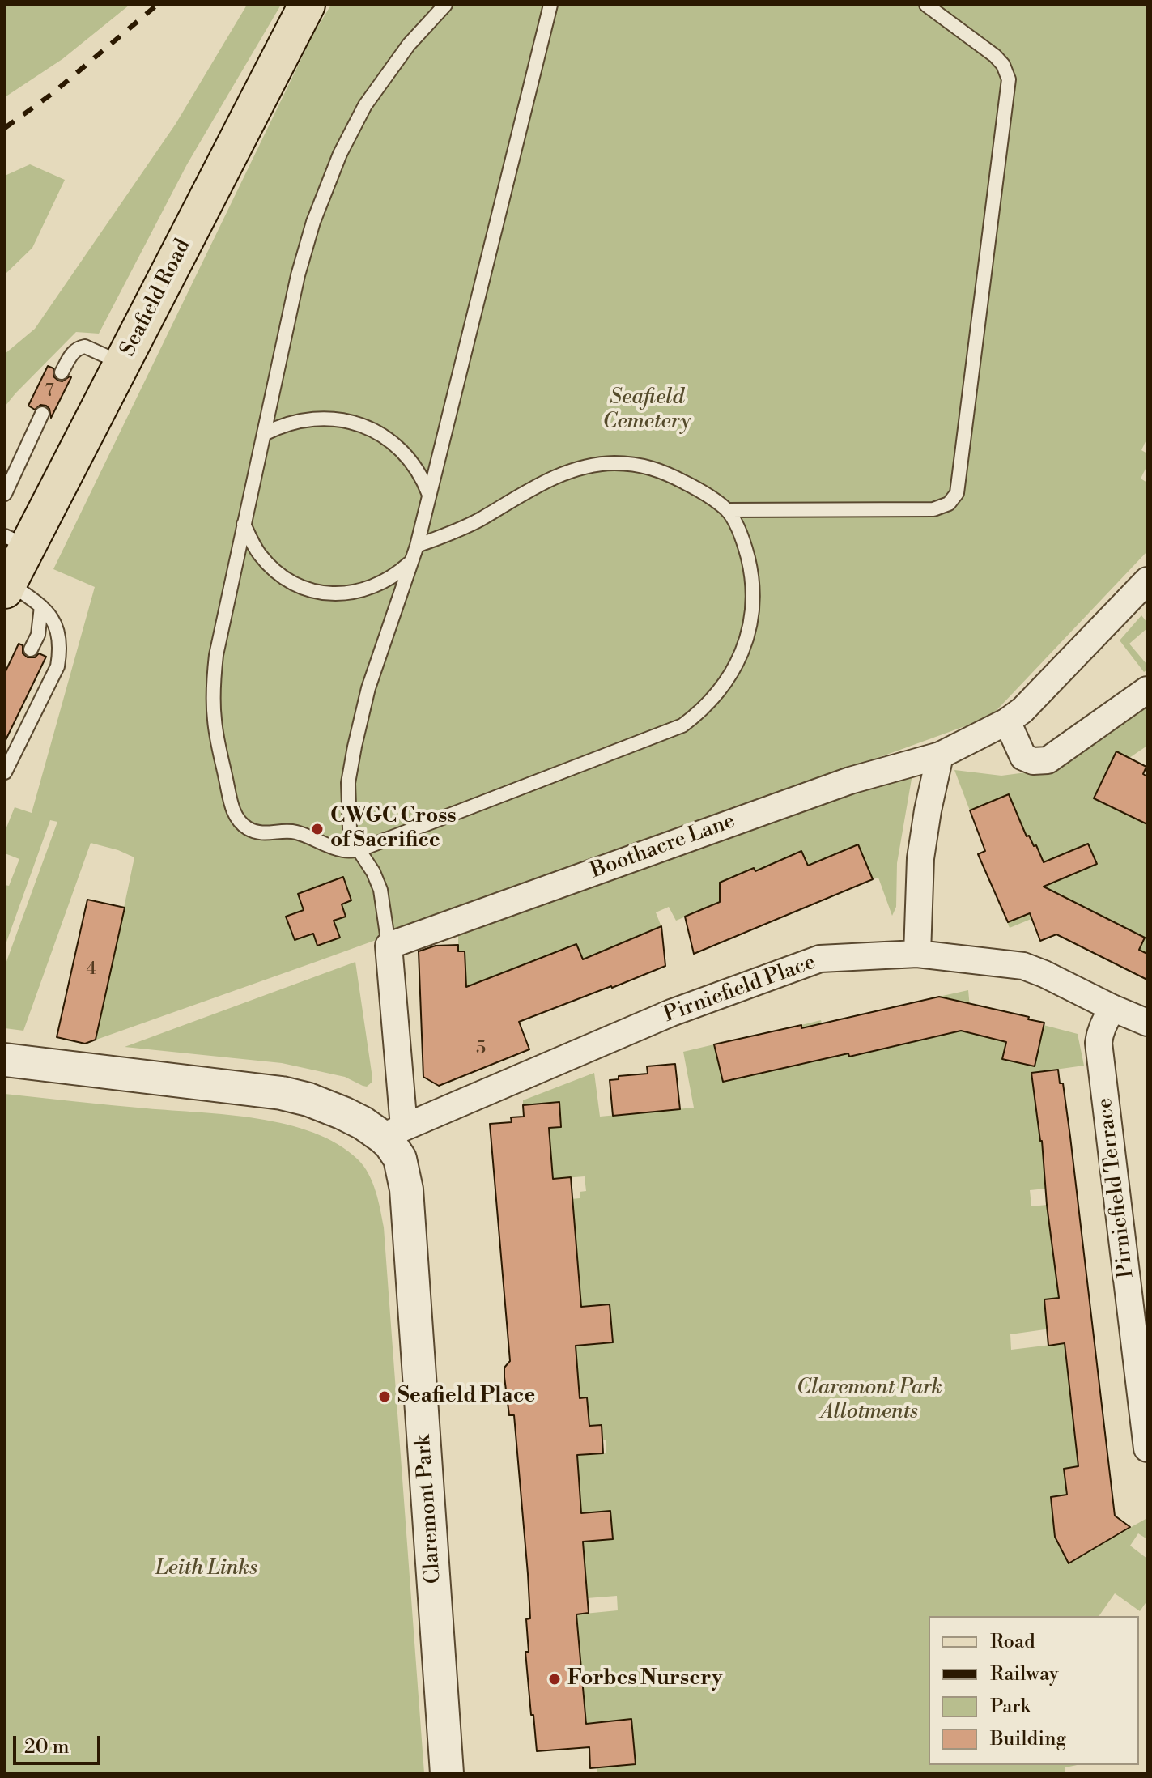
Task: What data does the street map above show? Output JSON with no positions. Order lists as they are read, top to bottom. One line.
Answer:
{"streets":{"main road":["Seafield Road"],"street":["Boothacre Lane","Pirniefield Place","Pirniefield Terrace","Claremont Park"]},"crossings":[["Pirniefield Place","Pirniefield Terrace"],["Pirniefield Place","Claremont Park"]],"parks":["Seafield Cemetery","Claremont Park Allotments","Leith Links"],"places":["CWGC Cross of Sacrifice","Seafield Place","Forbes Nursery"],"house_numbers":["7","4","5"],"legend":["Road","Railway","Park","Building"],"scale_bar":"20 m"}
